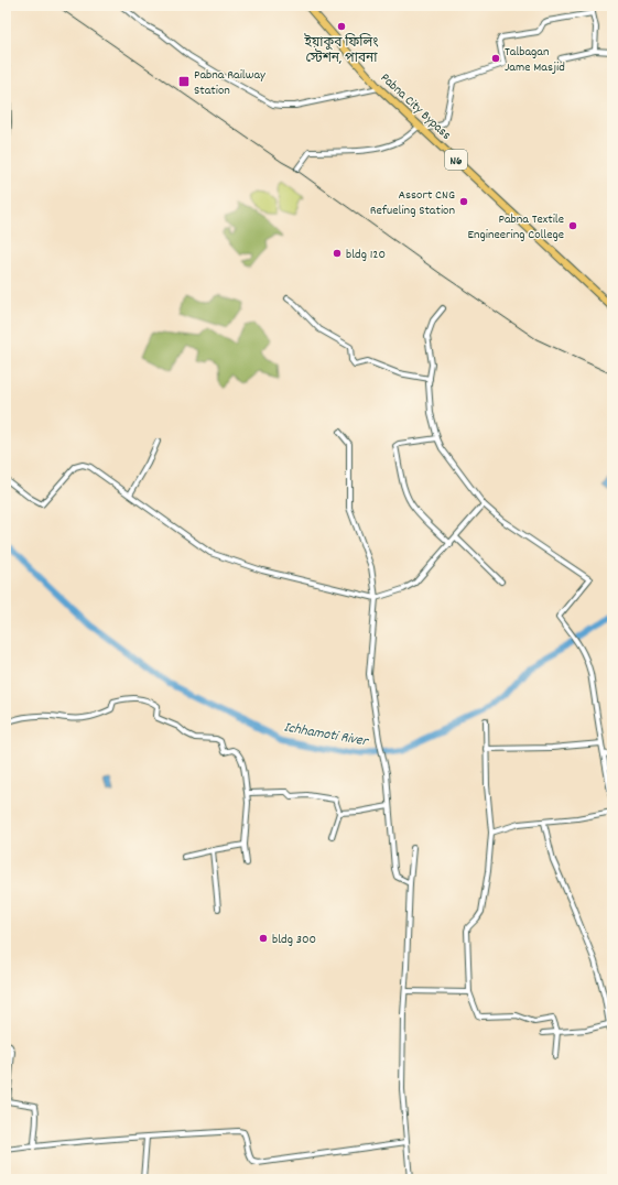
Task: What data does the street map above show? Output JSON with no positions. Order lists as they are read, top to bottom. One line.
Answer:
{"streets":{"highway":["Pabna City Bypass","N6"]},"water":["Ichhamoti River"],"places":{"other":["ইয়াকুব ফিলিং স্টেশন, পাবনা","Talbagan Jame Masjid","Assort CNG Refueling Station","Pabna Textile Engineering College","bldg 120","bldg 300"],"transit":["Pabna Railway Station"]}}
